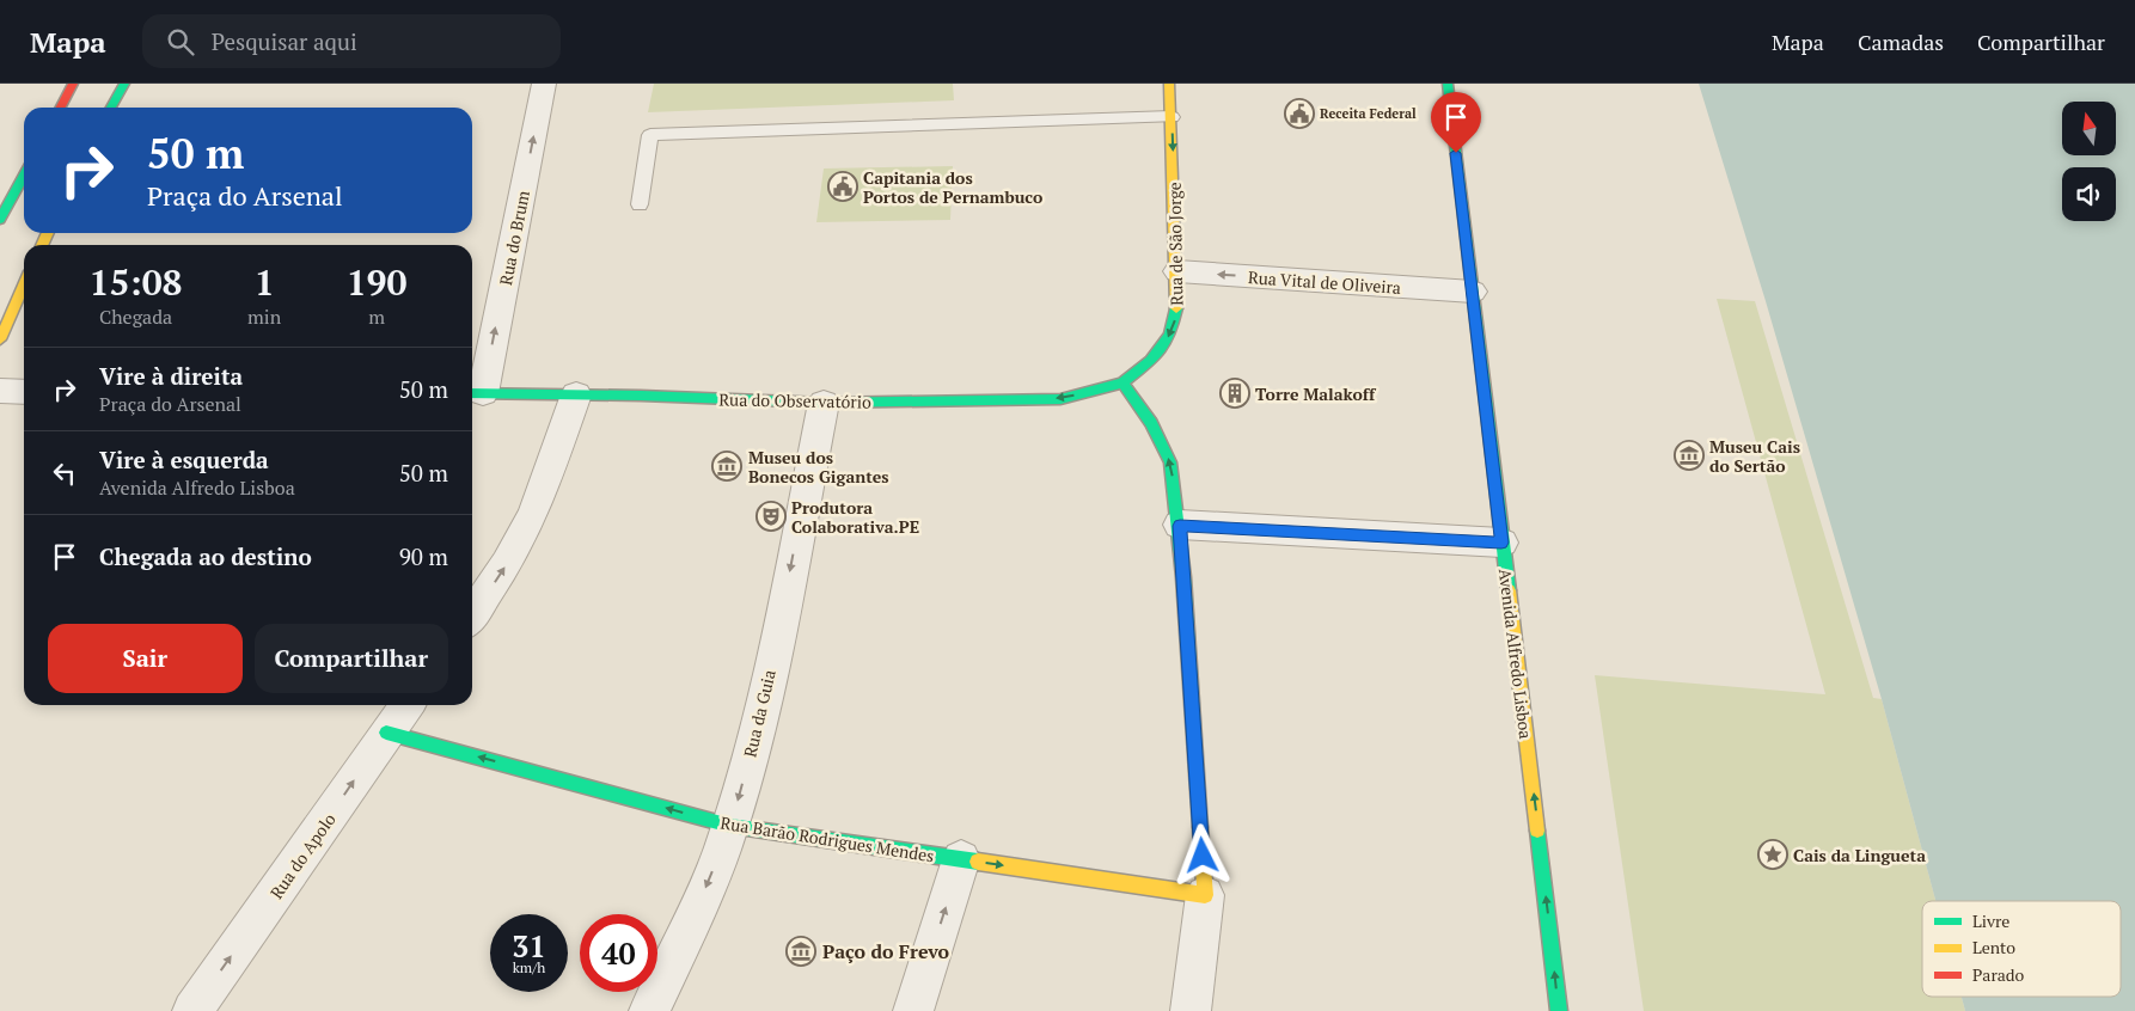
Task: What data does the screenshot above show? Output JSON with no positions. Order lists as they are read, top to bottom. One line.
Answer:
{"streets":{"street":["Rua do Brum","Rua de São Jorge","Rua Vital de Oliveira","Rua do Observatório","Avenida Alfredo Lisboa","Rua da Guia","Rua Barão Rodrigues Mendes","Rua do Apolo"]},"crossings":[["Rua do Brum","Rua do Observatório"],["Rua de São Jorge","Rua Vital de Oliveira"],["Rua de São Jorge","Rua do Observatório"],["Rua Vital de Oliveira","Avenida Alfredo Lisboa"],["Rua do Observatório","Rua da Guia"],["Rua da Guia","Rua Barão Rodrigues Mendes"],["Rua Barão Rodrigues Mendes","Rua do Apolo"]],"one_way":["Rua do Brum","Rua de São Jorge","Rua do Observatório","Avenida Alfredo Lisboa","Rua do Apolo"],"places":{"public building":["Receita Federal","Capitania dos Portos de Pernambuco"],"building":["Torre Malakoff"],"museum":["Museu Cais do Sertão","Museu dos Bonecos Gigantes","Paço do Frevo"],"theatre":["Produtora Colaborativa.PE"],"place":["Cais da Lingueta"]},"legend":["Livre","Lento","Parado"],"north":"top","page":{"header":"Mapa","search":"Pesquisar aqui","nav":["Mapa","Camadas","Compartilhar"],"turn":["50 m","Praça do Arsenal"],"eta":["15:08","Chegada","1","min","190","m"],"list":[{"name":"Vire à direita","note":"Praça do Arsenal","value":"50 m"},{"name":"Vire à esquerda","note":"Avenida Alfredo Lisboa","value":"50 m"},{"name":"Chegada ao destino","value":"90 m"}],"buttons":["Sair","Compartilhar"],"speed":"31 km/h","limit":"40"}}
